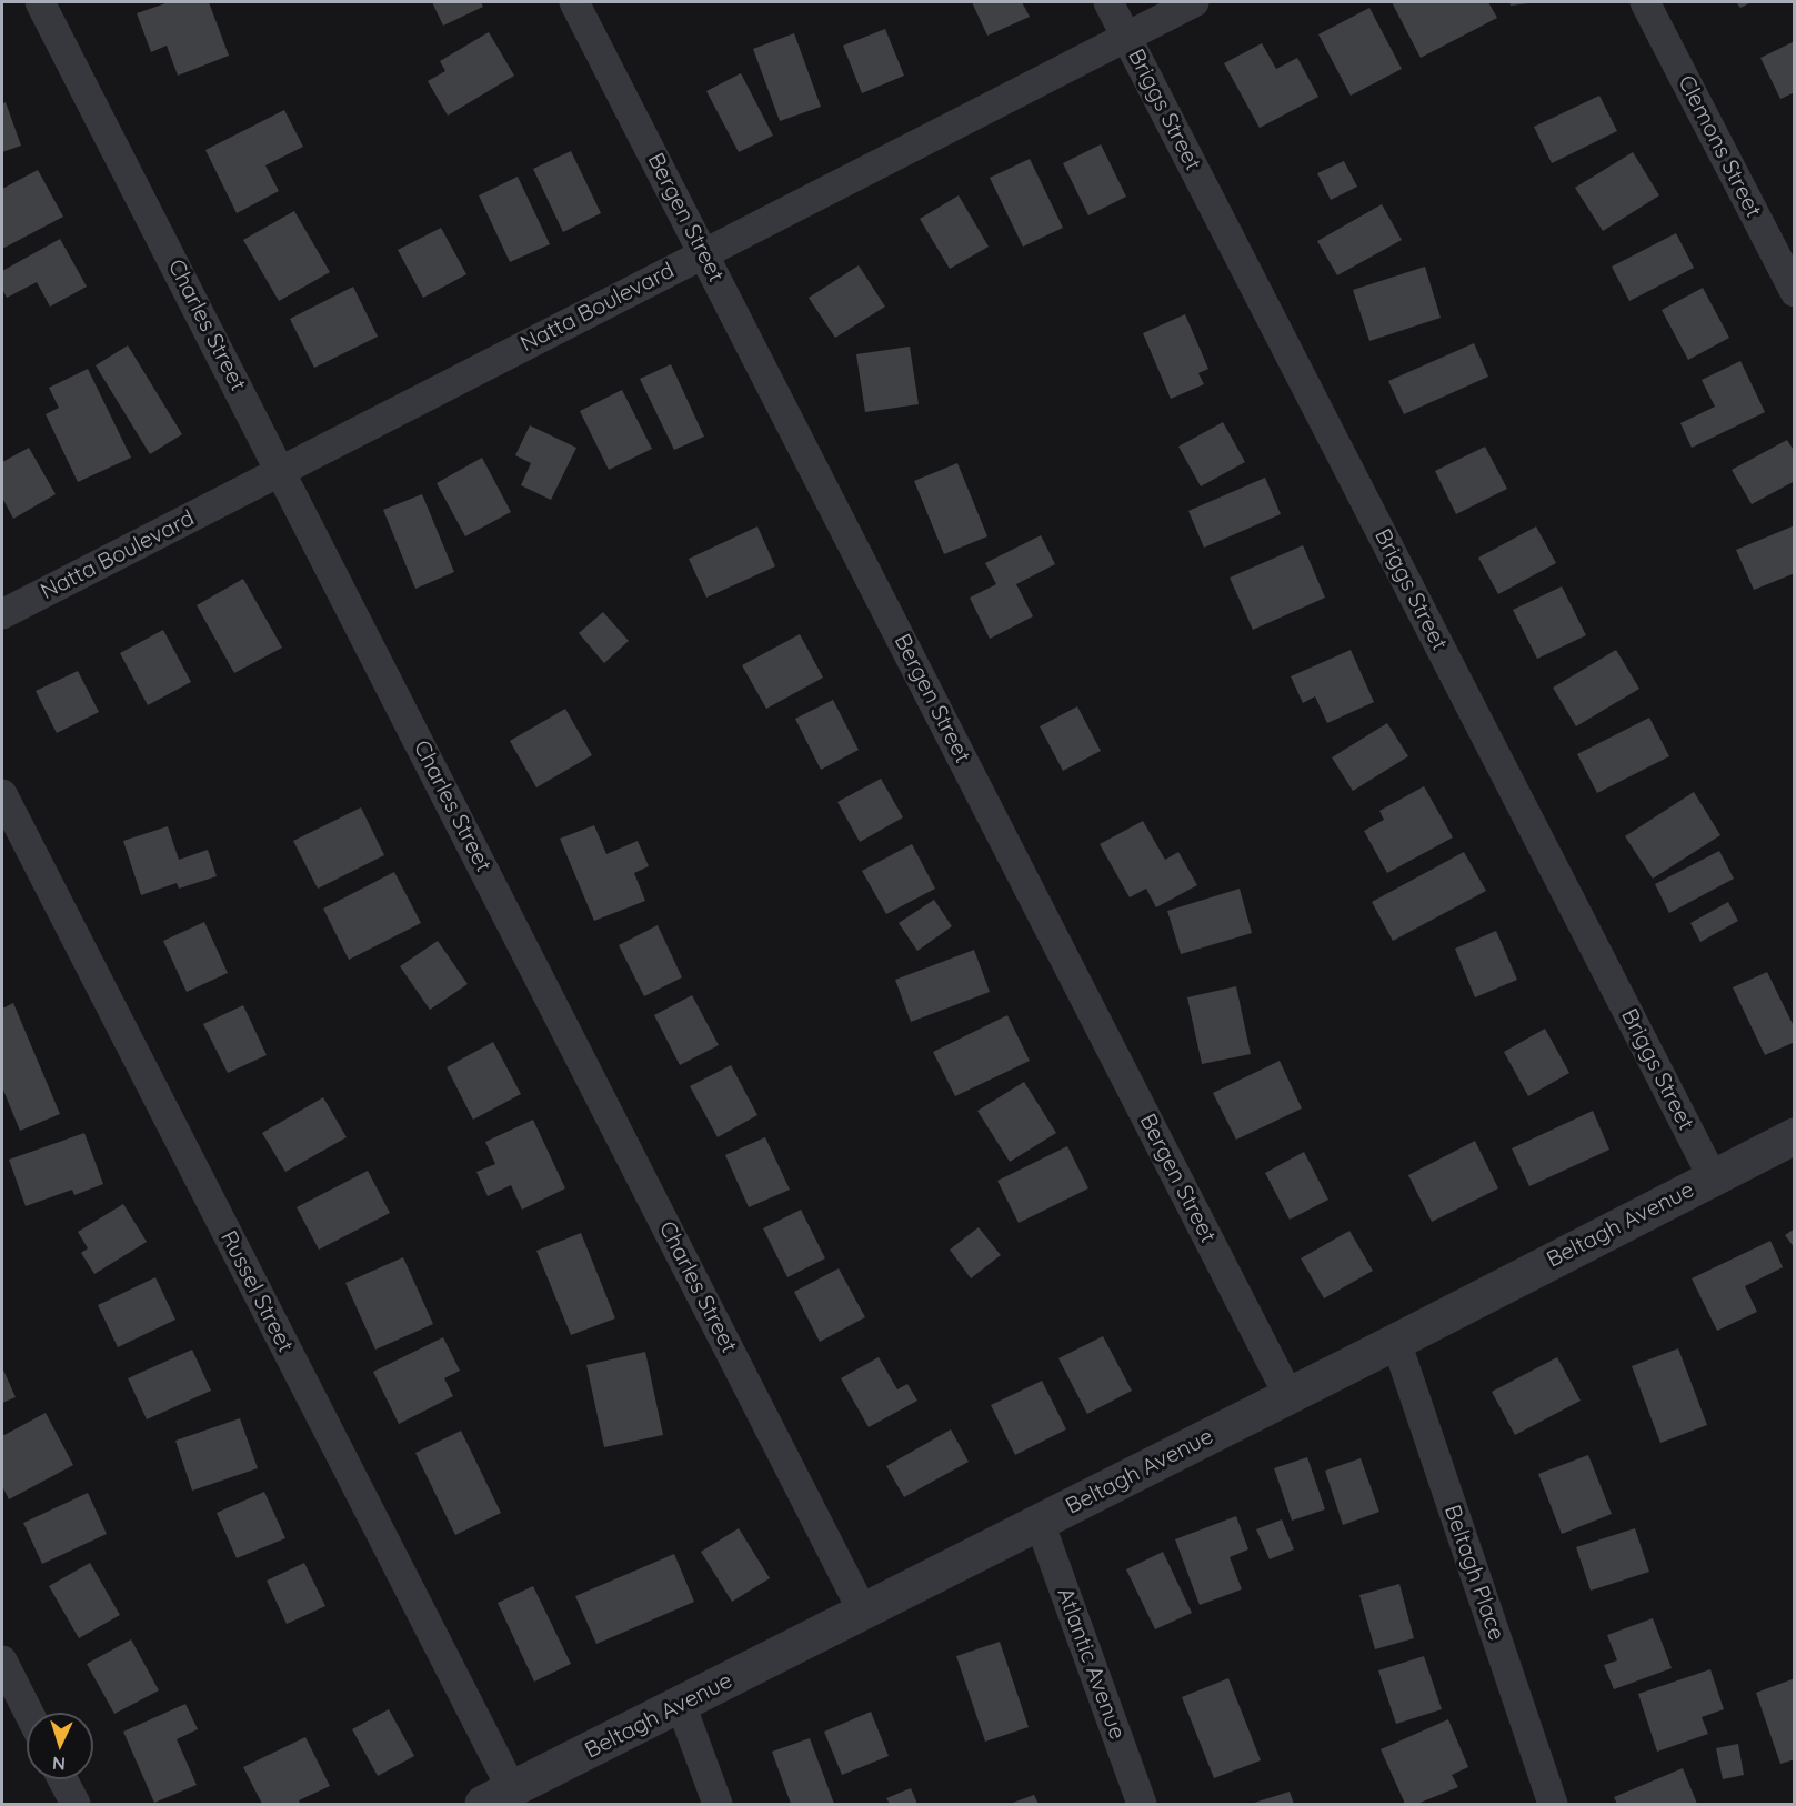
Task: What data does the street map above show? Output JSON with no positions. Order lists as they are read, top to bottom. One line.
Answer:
{"streets":{"street":["Briggs Street","Clemons Street","Bergen Street","Natta Boulevard","Charles Street","Beltagh Avenue","Russel Street","Beltagh Place","Atlantic Avenue"]},"crossings":[["Briggs Street","Natta Boulevard"],["Briggs Street","Beltagh Avenue"],["Bergen Street","Natta Boulevard"],["Bergen Street","Beltagh Avenue"],["Natta Boulevard","Charles Street"],["Charles Street","Beltagh Avenue"],["Beltagh Avenue","Russel Street"],["Beltagh Avenue","Beltagh Place"],["Beltagh Avenue","Atlantic Avenue"]],"north":"bottom"}
